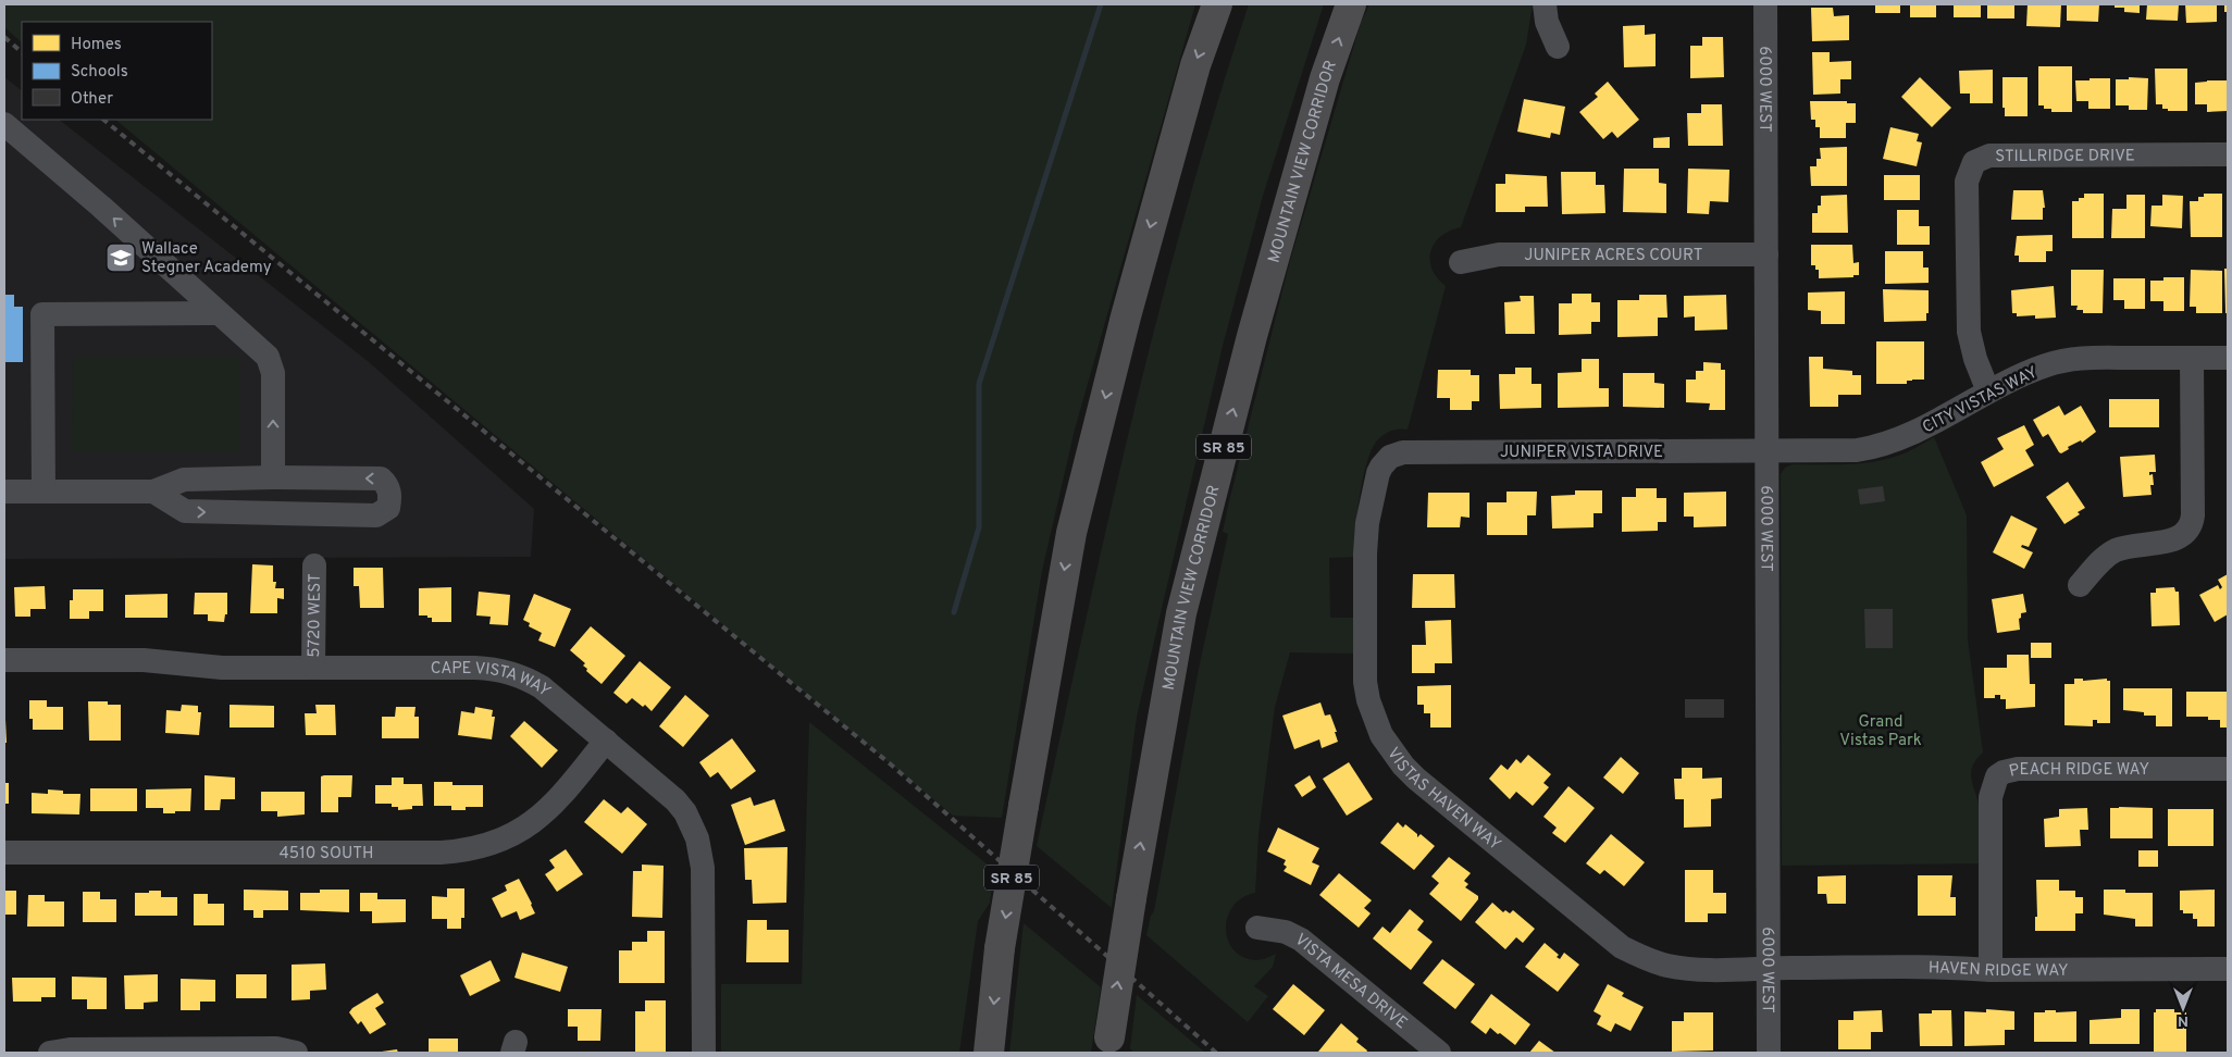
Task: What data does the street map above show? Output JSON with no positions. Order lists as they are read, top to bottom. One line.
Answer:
{"streets":{"highway":["MOUNTAIN VIEW CORRIDOR","SR 85"],"street":["6000 WEST","STILLRIDGE DRIVE","JUNIPER ACRES COURT","CITY VISTAS WAY","JUNIPER VISTA DRIVE","5720 WEST","CAPE VISTA WAY","PEACH RIDGE WAY","VISTAS HAVEN WAY","4510 SOUTH","HAVEN RIDGE WAY","VISTA MESA DRIVE"]},"crossings":[["6000 WEST","JUNIPER ACRES COURT"],["6000 WEST","CITY VISTAS WAY"],["6000 WEST","JUNIPER VISTA DRIVE"],["6000 WEST","VISTAS HAVEN WAY"],["6000 WEST","HAVEN RIDGE WAY"],["STILLRIDGE DRIVE","CITY VISTAS WAY"],["CITY VISTAS WAY","JUNIPER VISTA DRIVE"],["JUNIPER VISTA DRIVE","VISTAS HAVEN WAY"],["5720 WEST","CAPE VISTA WAY"],["CAPE VISTA WAY","4510 SOUTH"],["PEACH RIDGE WAY","HAVEN RIDGE WAY"],["VISTAS HAVEN WAY","HAVEN RIDGE WAY"]],"parks":["Grand Vistas Park"],"places":{"school or university":["Wallace Stegner Academy"]},"legend":["Homes","Schools","Other"],"north":"bottom"}
